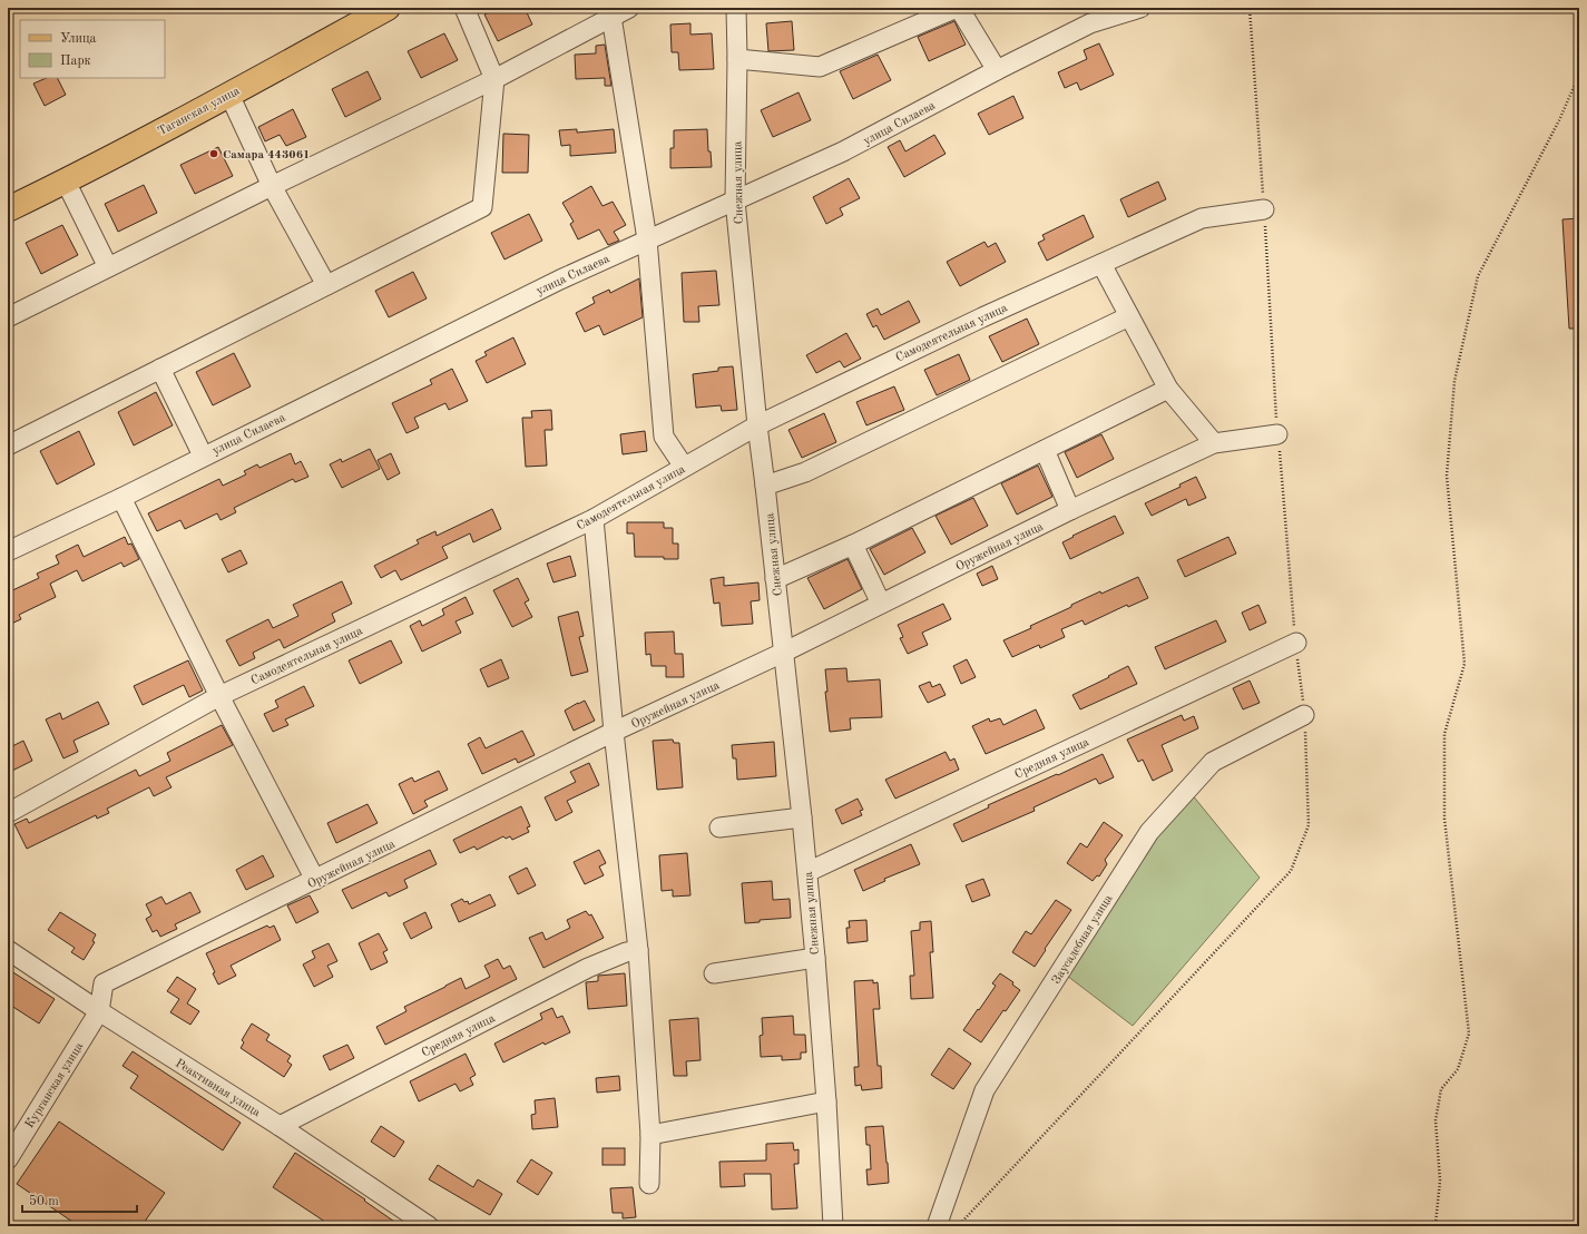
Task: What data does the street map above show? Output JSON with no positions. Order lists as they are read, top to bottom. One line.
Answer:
{"streets":{"main road":["Таганская улица"],"street":["улица Силаева","Снежная улица","Самодеятельная улица","Оружейная улица","Средняя улица","Заусадебная улица","Курганская улица","Реактивная улица"]},"crossings":[["улица Силаева","Снежная улица"],["Снежная улица","Самодеятельная улица"],["Снежная улица","Оружейная улица"],["Снежная улица","Средняя улица"],["Оружейная улица","Курганская улица"],["Оружейная улица","Реактивная улица"],["Средняя улица","Реактивная улица"],["Курганская улица","Реактивная улица"]],"places":["Самара 443061"],"legend":["Улица","Парк"],"scale_bar":"50 m"}
